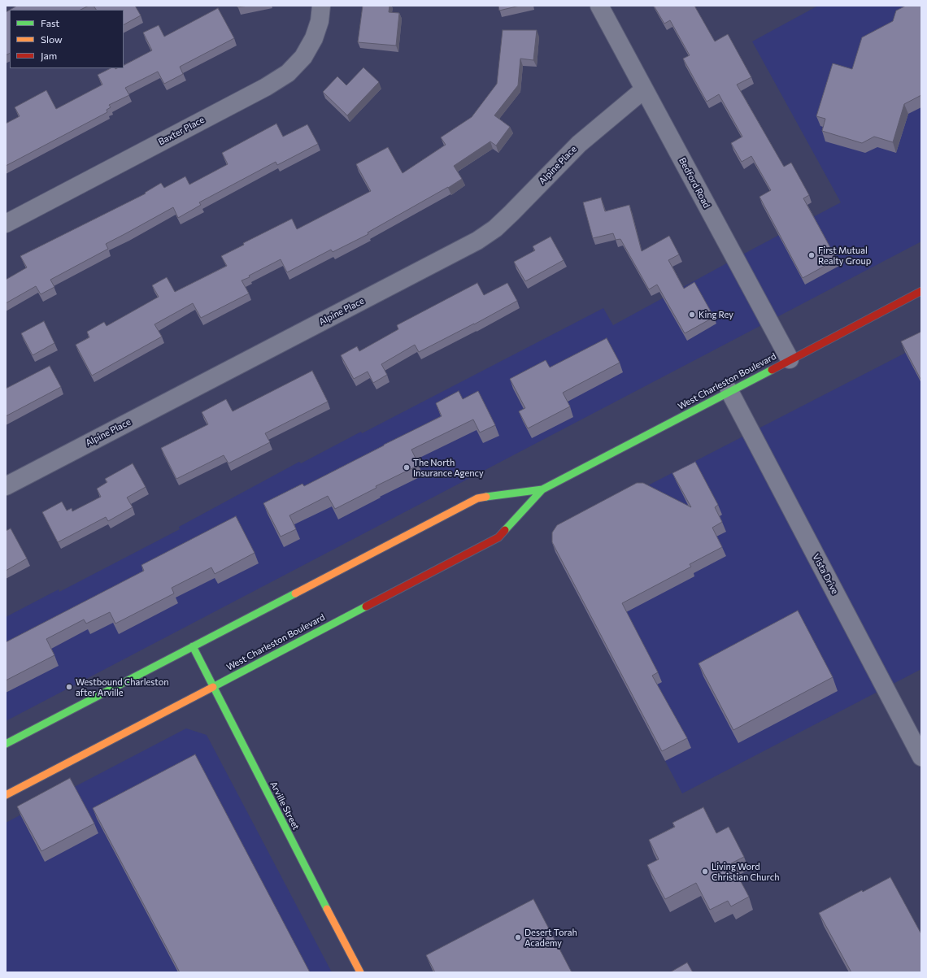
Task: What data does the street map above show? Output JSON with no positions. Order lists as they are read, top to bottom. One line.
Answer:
{"streets":{"main road":["West Charleston Boulevard","Arville Street"],"street":["Baxter Place","Alpine Place","Bedford Road","Vista Drive"]},"crossings":[["Alpine Place","Bedford Road"],["Bedford Road","West Charleston Boulevard"],["West Charleston Boulevard","Vista Drive"],["West Charleston Boulevard","Arville Street"]],"places":["First Mutual Realty Group","King Rey","The North Insurance Agency","Westbound Charleston after Arville","Living Word Christian Church","Desert Torah Academy"],"legend":["Fast","Slow","Jam"]}
